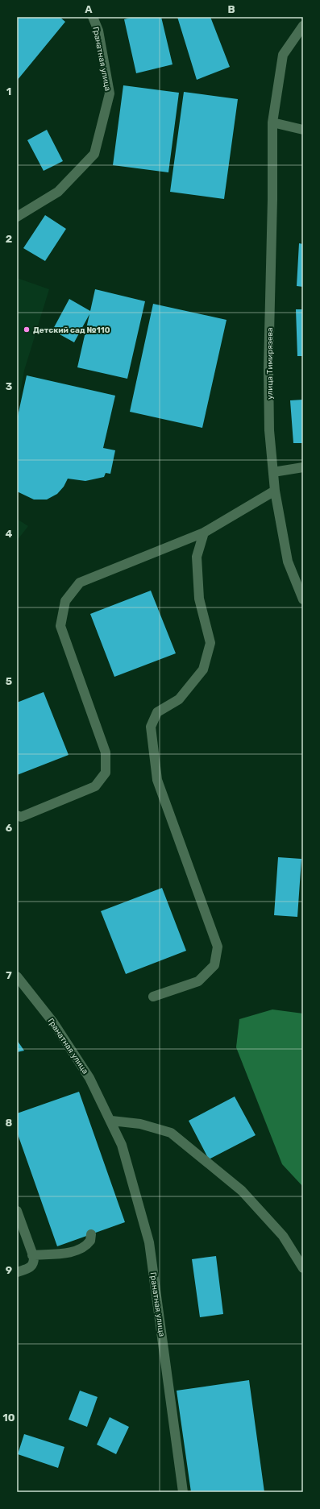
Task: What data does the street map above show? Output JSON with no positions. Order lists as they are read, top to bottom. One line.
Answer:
{"streets":{"street":["Гранатная улица","улица Тимирязева"]},"places":["Детский сад №110"],"grid":{"columns":["A","B"],"rows":["1","2","3","4","5","6","7","8","9","10"]}}
